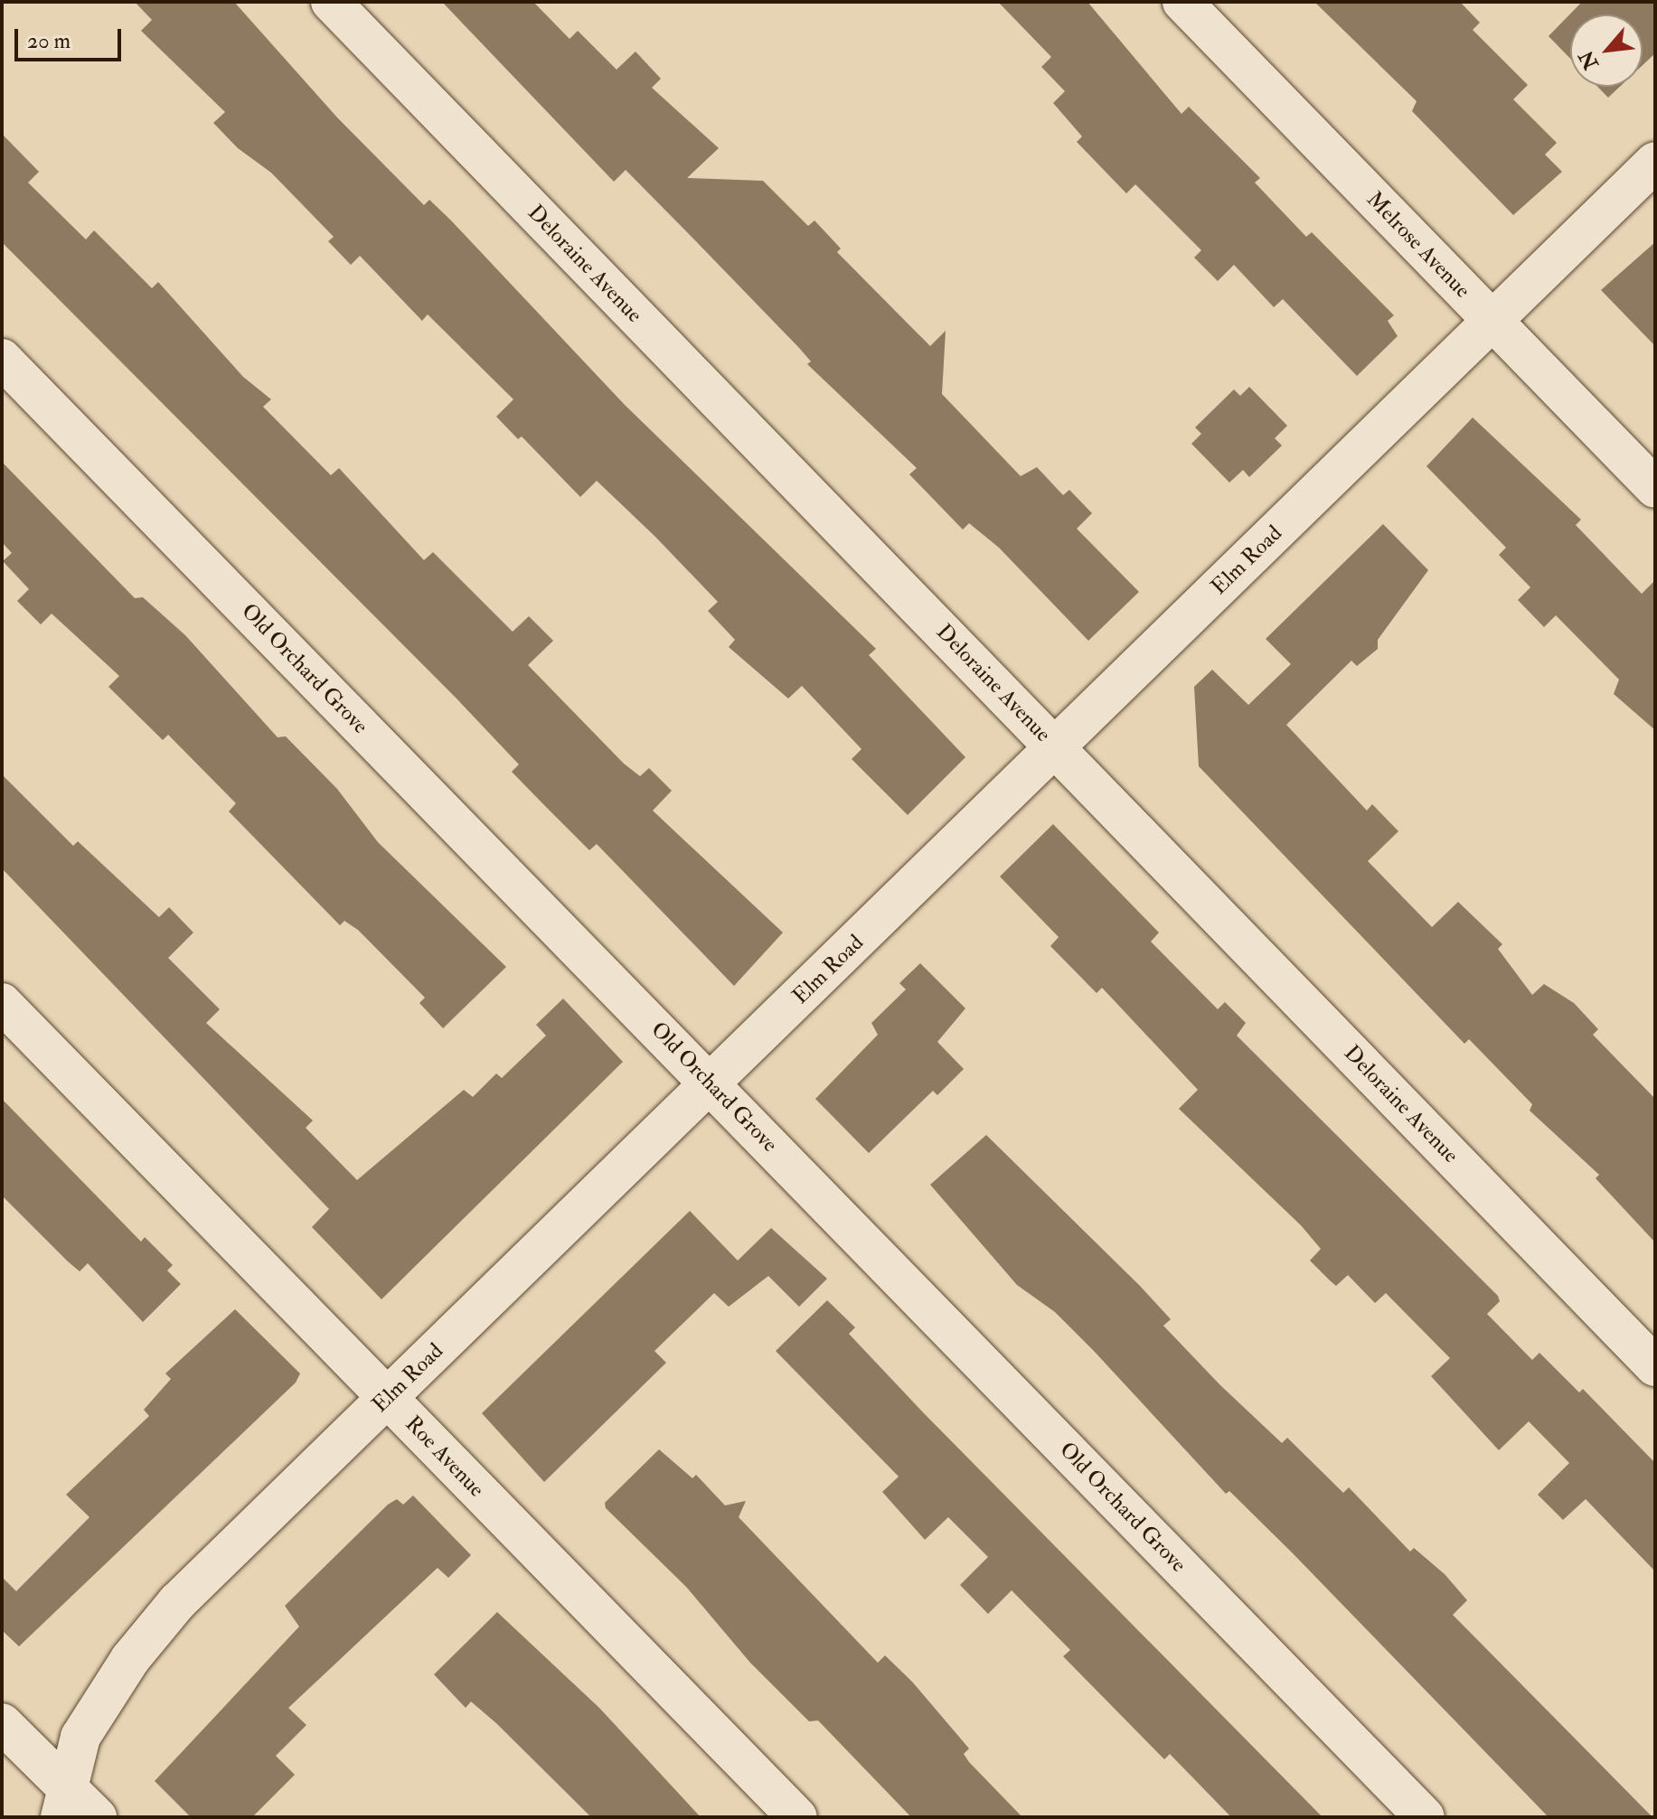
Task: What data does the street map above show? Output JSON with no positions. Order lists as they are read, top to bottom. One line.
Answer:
{"streets":{"street":["Melrose Avenue","Deloraine Avenue","Elm Road","Old Orchard Grove","Roe Avenue"]},"crossings":[["Melrose Avenue","Elm Road"],["Deloraine Avenue","Elm Road"],["Elm Road","Old Orchard Grove"],["Elm Road","Roe Avenue"]],"scale_bar":"20 m","north":"bottom left"}
